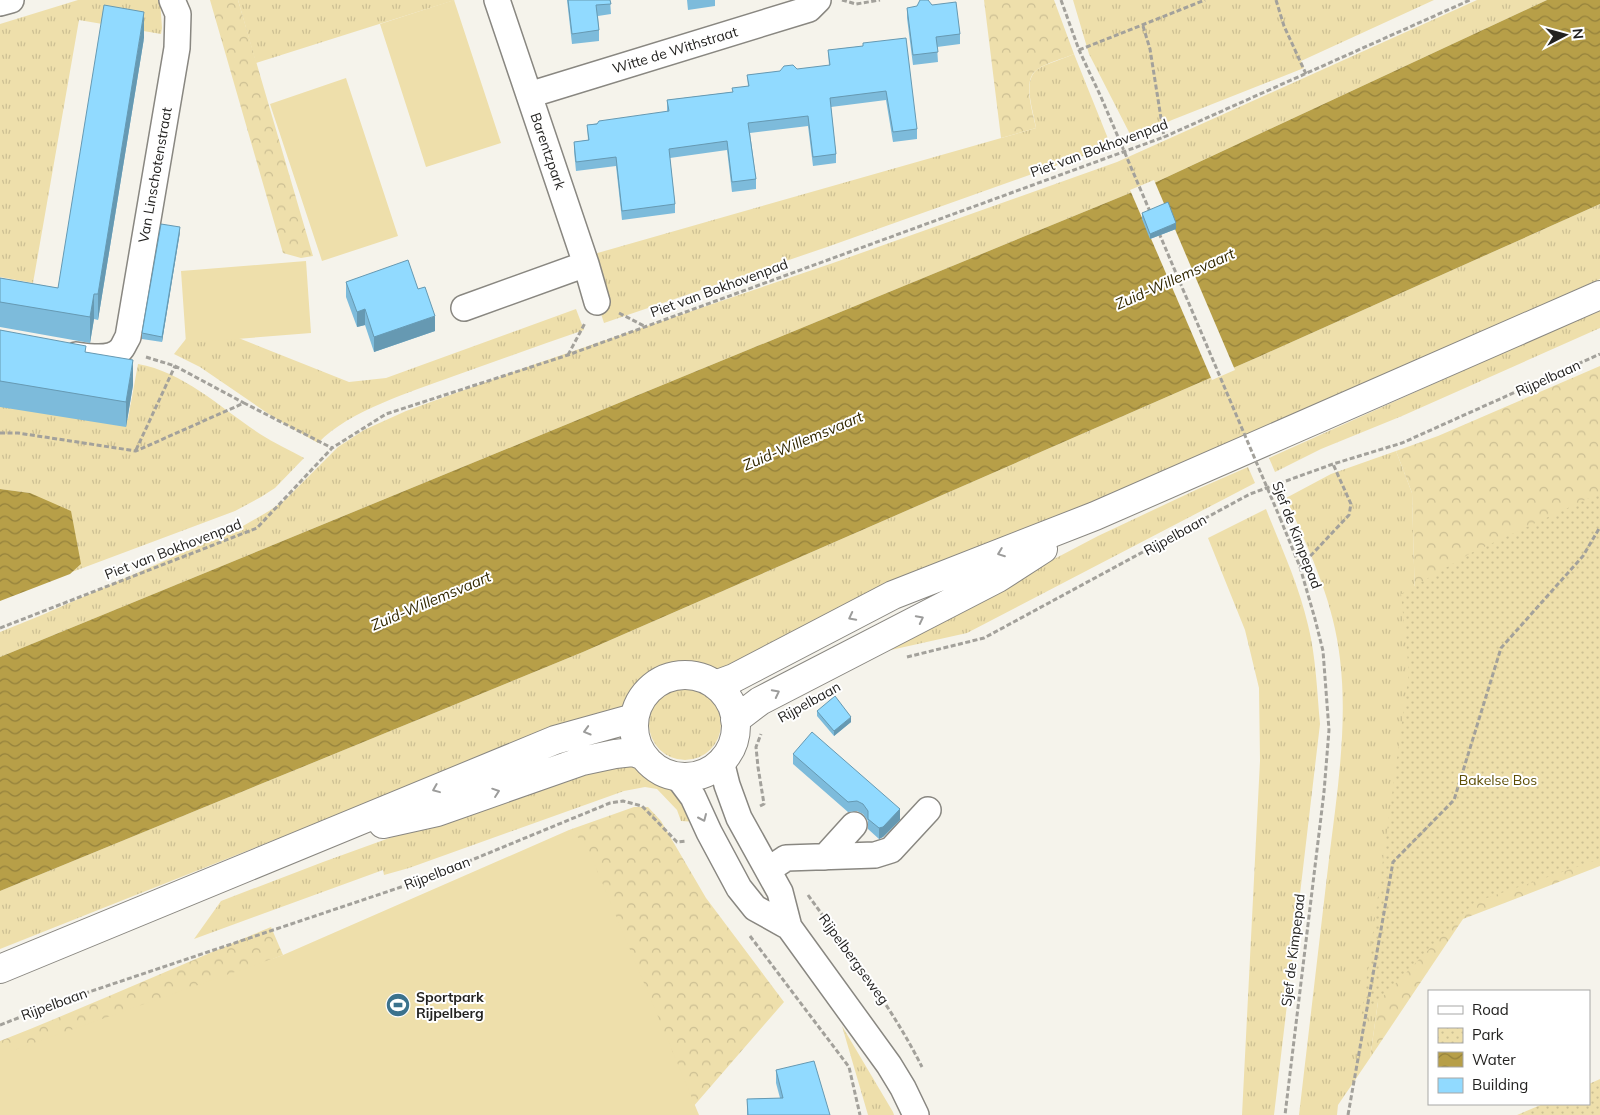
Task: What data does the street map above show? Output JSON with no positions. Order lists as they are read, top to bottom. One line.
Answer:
{"streets":{"main road":["Rijpelbaan"],"street":["Witte de Withstraat","Barentzpark","Van Linschotenstraat"],"path":["Piet van Bokhovenpad","Sjef de Kimpepad","Rijpelbergseweg"]},"crossings":[["Witte de Withstraat","Barentzpark"]],"water":["Zuid-Willemsvaart"],"parks":["Bakelse Bos"],"places":{"sports":["Sportpark Rijpelberg"]},"legend":["Road","Park","Water","Building"],"north":"right"}
